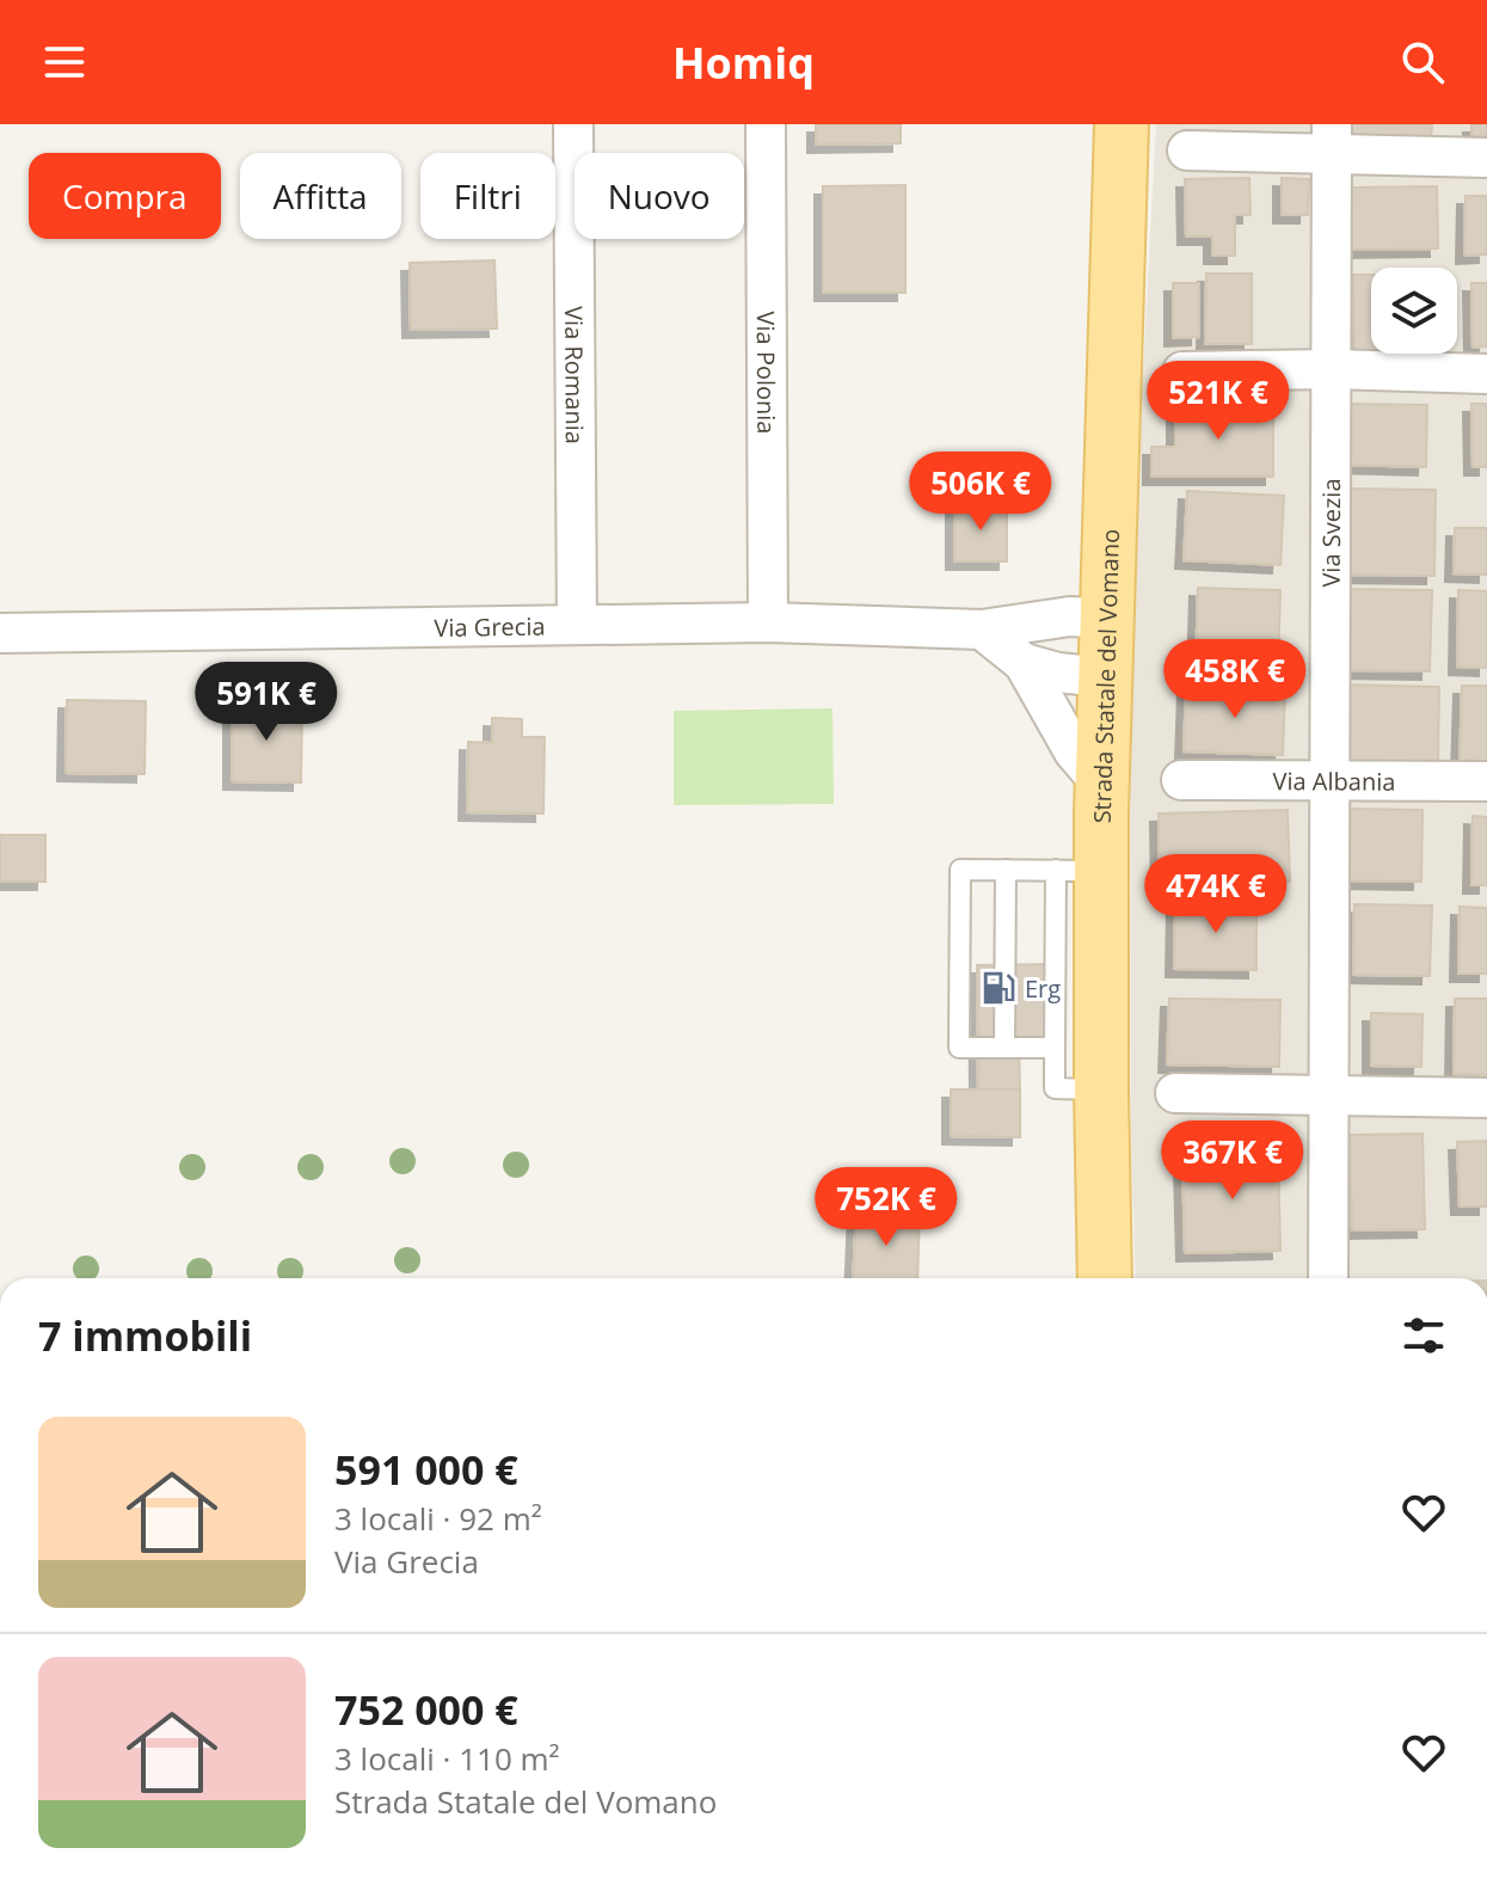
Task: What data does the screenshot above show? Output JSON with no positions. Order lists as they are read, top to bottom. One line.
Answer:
{"streets":{"main road":["Strada Statale del Vomano"],"street":["Via Polonia","Via Romania","Via Svezia","Via Grecia","Via Albania"]},"crossings":[["Via Polonia","Via Grecia"],["Via Romania","Via Grecia"],["Via Svezia","Via Albania"],["Via Grecia","Strada Statale del Vomano"]],"places":{"fuel station":["Erg"]},"page":{"header":"Homiq","chip":["Compra","Affitta","Filtri","Nuovo"],"price":["521K €","506K €","458K €","591K €","474K €","367K €","752K €"],"heading":"7 immobili","list":[{"name":"591 000 €","note":"3 locali · 92 m² · Via Grecia"},{"name":"752 000 €","note":"3 locali · 110 m² · Strada Statale del Vomano"}]}}
